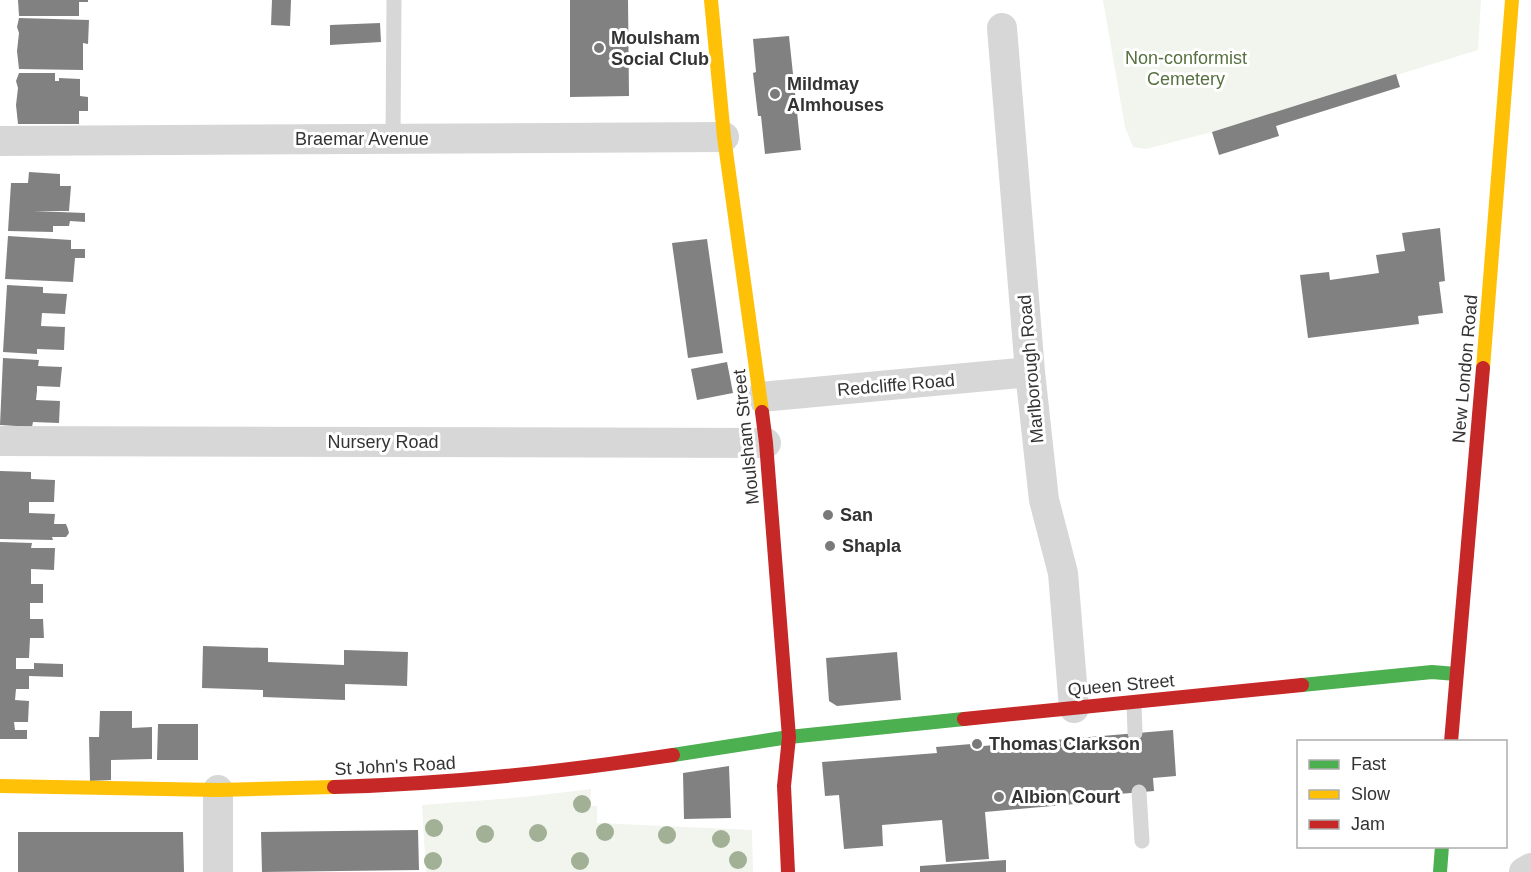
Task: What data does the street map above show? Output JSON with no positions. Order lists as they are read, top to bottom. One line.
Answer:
{"streets":{"street":["Braemar Avenue","Marlborough Road","New London Road","Redcliffe Road","Moulsham Street","Nursery Road","Queen Street","St John's Road"]},"crossings":[["Braemar Avenue","Moulsham Street"],["Marlborough Road","Redcliffe Road"],["Marlborough Road","Queen Street"],["New London Road","Queen Street"],["Redcliffe Road","Moulsham Street"],["Moulsham Street","Nursery Road"],["Moulsham Street","Queen Street"],["Moulsham Street","St John's Road"],["Queen Street","St John's Road"]],"parks":["Non-conformist Cemetery"],"places":["Moulsham Social Club","Mildmay Almhouses","San","Shapla","Thomas Clarkson","Albion Court"],"legend":["Fast","Slow","Jam"]}
